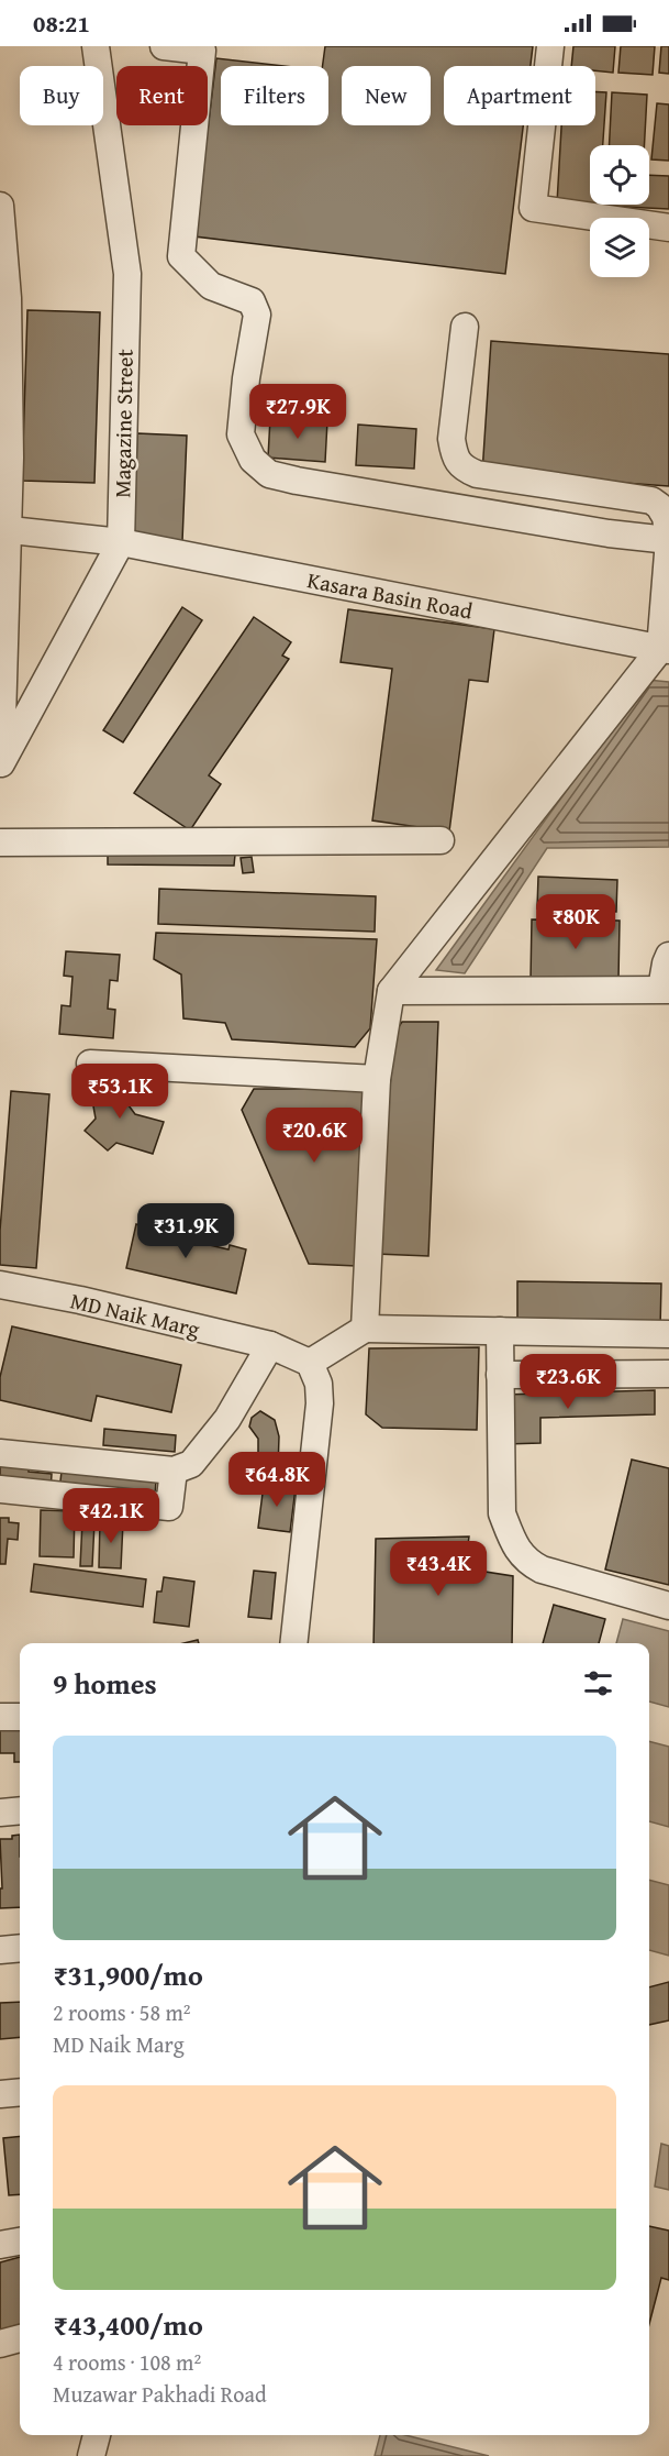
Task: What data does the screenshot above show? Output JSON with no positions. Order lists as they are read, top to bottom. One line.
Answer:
{"streets":{"street":["Magazine Street","Kasara Basin Road","MD Naik Marg"]},"crossings":[["Magazine Street","Kasara Basin Road"]],"page":{"status":"08:21","chip":["Buy","Rent","Filters","New","Apartment"],"price":["₹27.9K","₹80K","₹53.1K","₹20.6K","₹31.9K","₹23.6K","₹64.8K","₹42.1K","₹43.4K"],"heading":"9 homes","list":[{"name":"₹31,900/mo","note":"2 rooms · 58 m² · MD Naik Marg"},{"name":"₹43,400/mo","note":"4 rooms · 108 m² · Muzawar Pakhadi Road"}]}}
